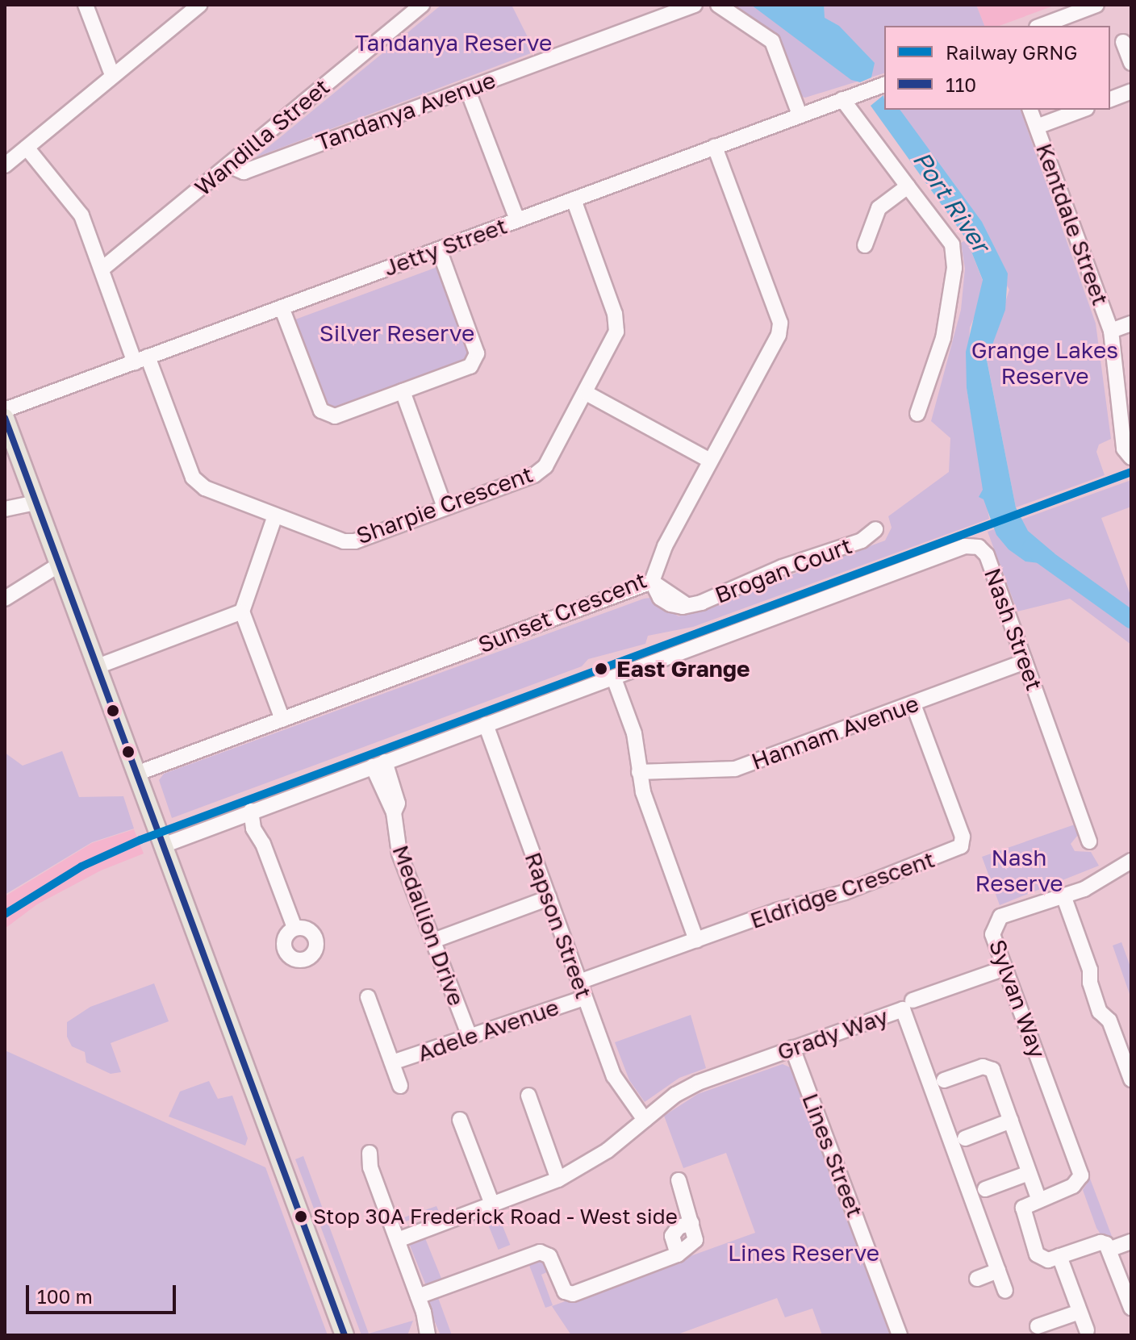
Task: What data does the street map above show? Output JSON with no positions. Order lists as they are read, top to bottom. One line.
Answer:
{"streets":{"street":["Tandanya Avenue","Wandilla Street","Kentdale Street","Jetty Street","Sharpie Crescent","Brogan Court","Sunset Crescent","Nash Street","Hannam Avenue","Eldridge Crescent","Medallion Drive","Rapson Street","Sylvan Way","Adele Avenue","Grady Way","Lines Street"]},"crossings":[["Tandanya Avenue","Wandilla Street"],["Wandilla Street","Sharpie Crescent"],["Jetty Street","Sharpie Crescent"],["Jetty Street","Sunset Crescent"],["Brogan Court","Sunset Crescent"],["Nash Street","Hannam Avenue"],["Nash Street","Medallion Drive"],["Nash Street","Rapson Street"],["Hannam Avenue","Eldridge Crescent"],["Eldridge Crescent","Rapson Street"],["Medallion Drive","Adele Avenue"],["Rapson Street","Adele Avenue"],["Rapson Street","Grady Way"],["Grady Way","Lines Street"]],"water":["Port River"],"parks":["Tandanya Reserve","Silver Reserve","Grange Lakes Reserve","Nash Reserve","Lines Reserve"],"places":["East Grange","Stop 30A Frederick Road - West side"],"lines":["transit line 110","rail line GRNG"],"legend":["Railway GRNG","110"],"scale_bar":"100 m"}
